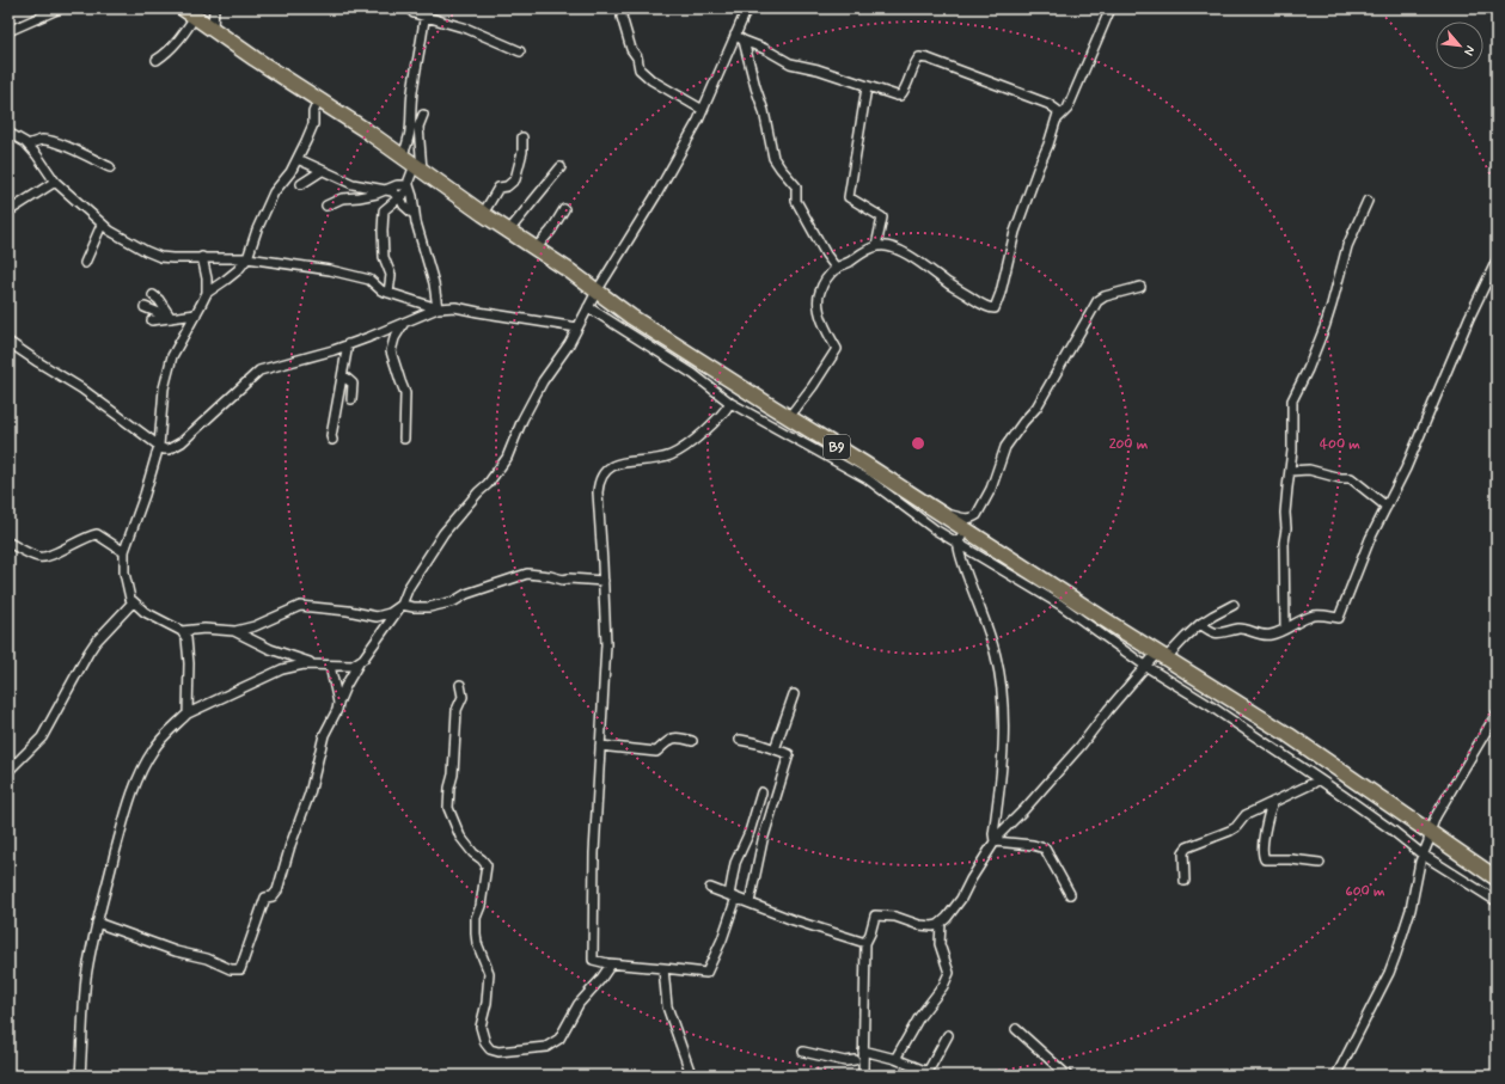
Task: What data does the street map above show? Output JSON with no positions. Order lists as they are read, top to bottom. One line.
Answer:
{"streets":{"highway":["B9"]},"north":"bottom right","rings":["200 m","400 m","600 m"]}
